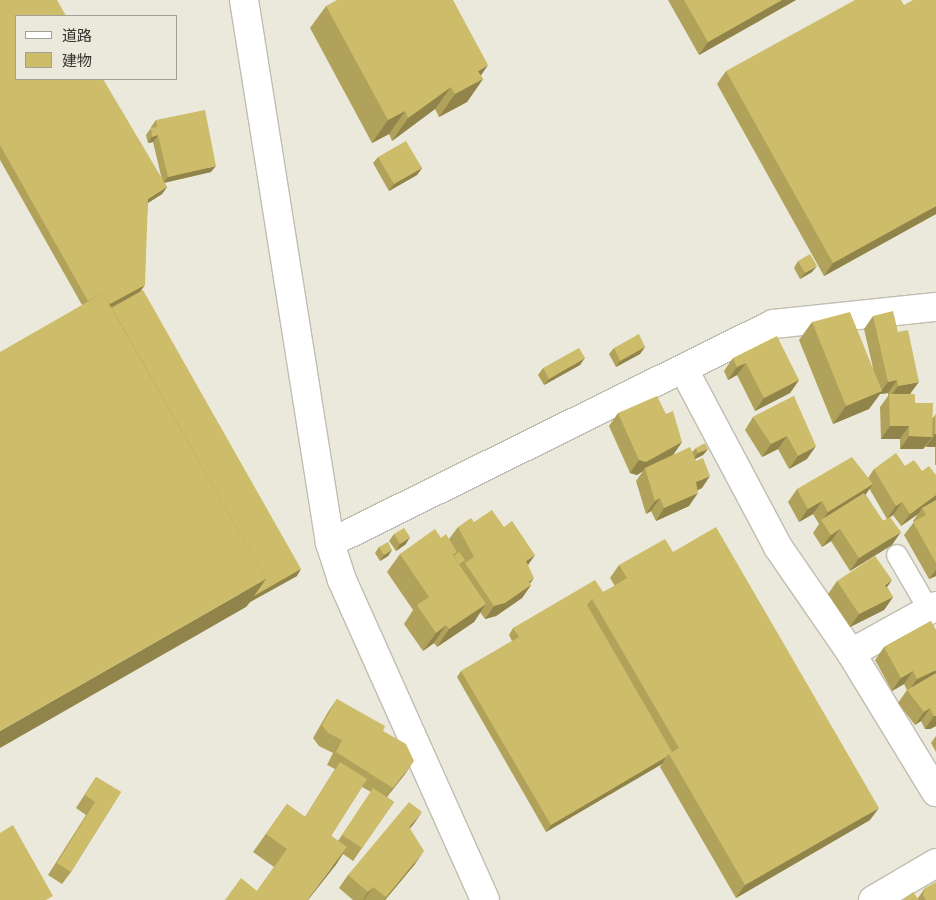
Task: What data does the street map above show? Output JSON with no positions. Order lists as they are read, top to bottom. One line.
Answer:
{"legend":["道路","建物"]}
